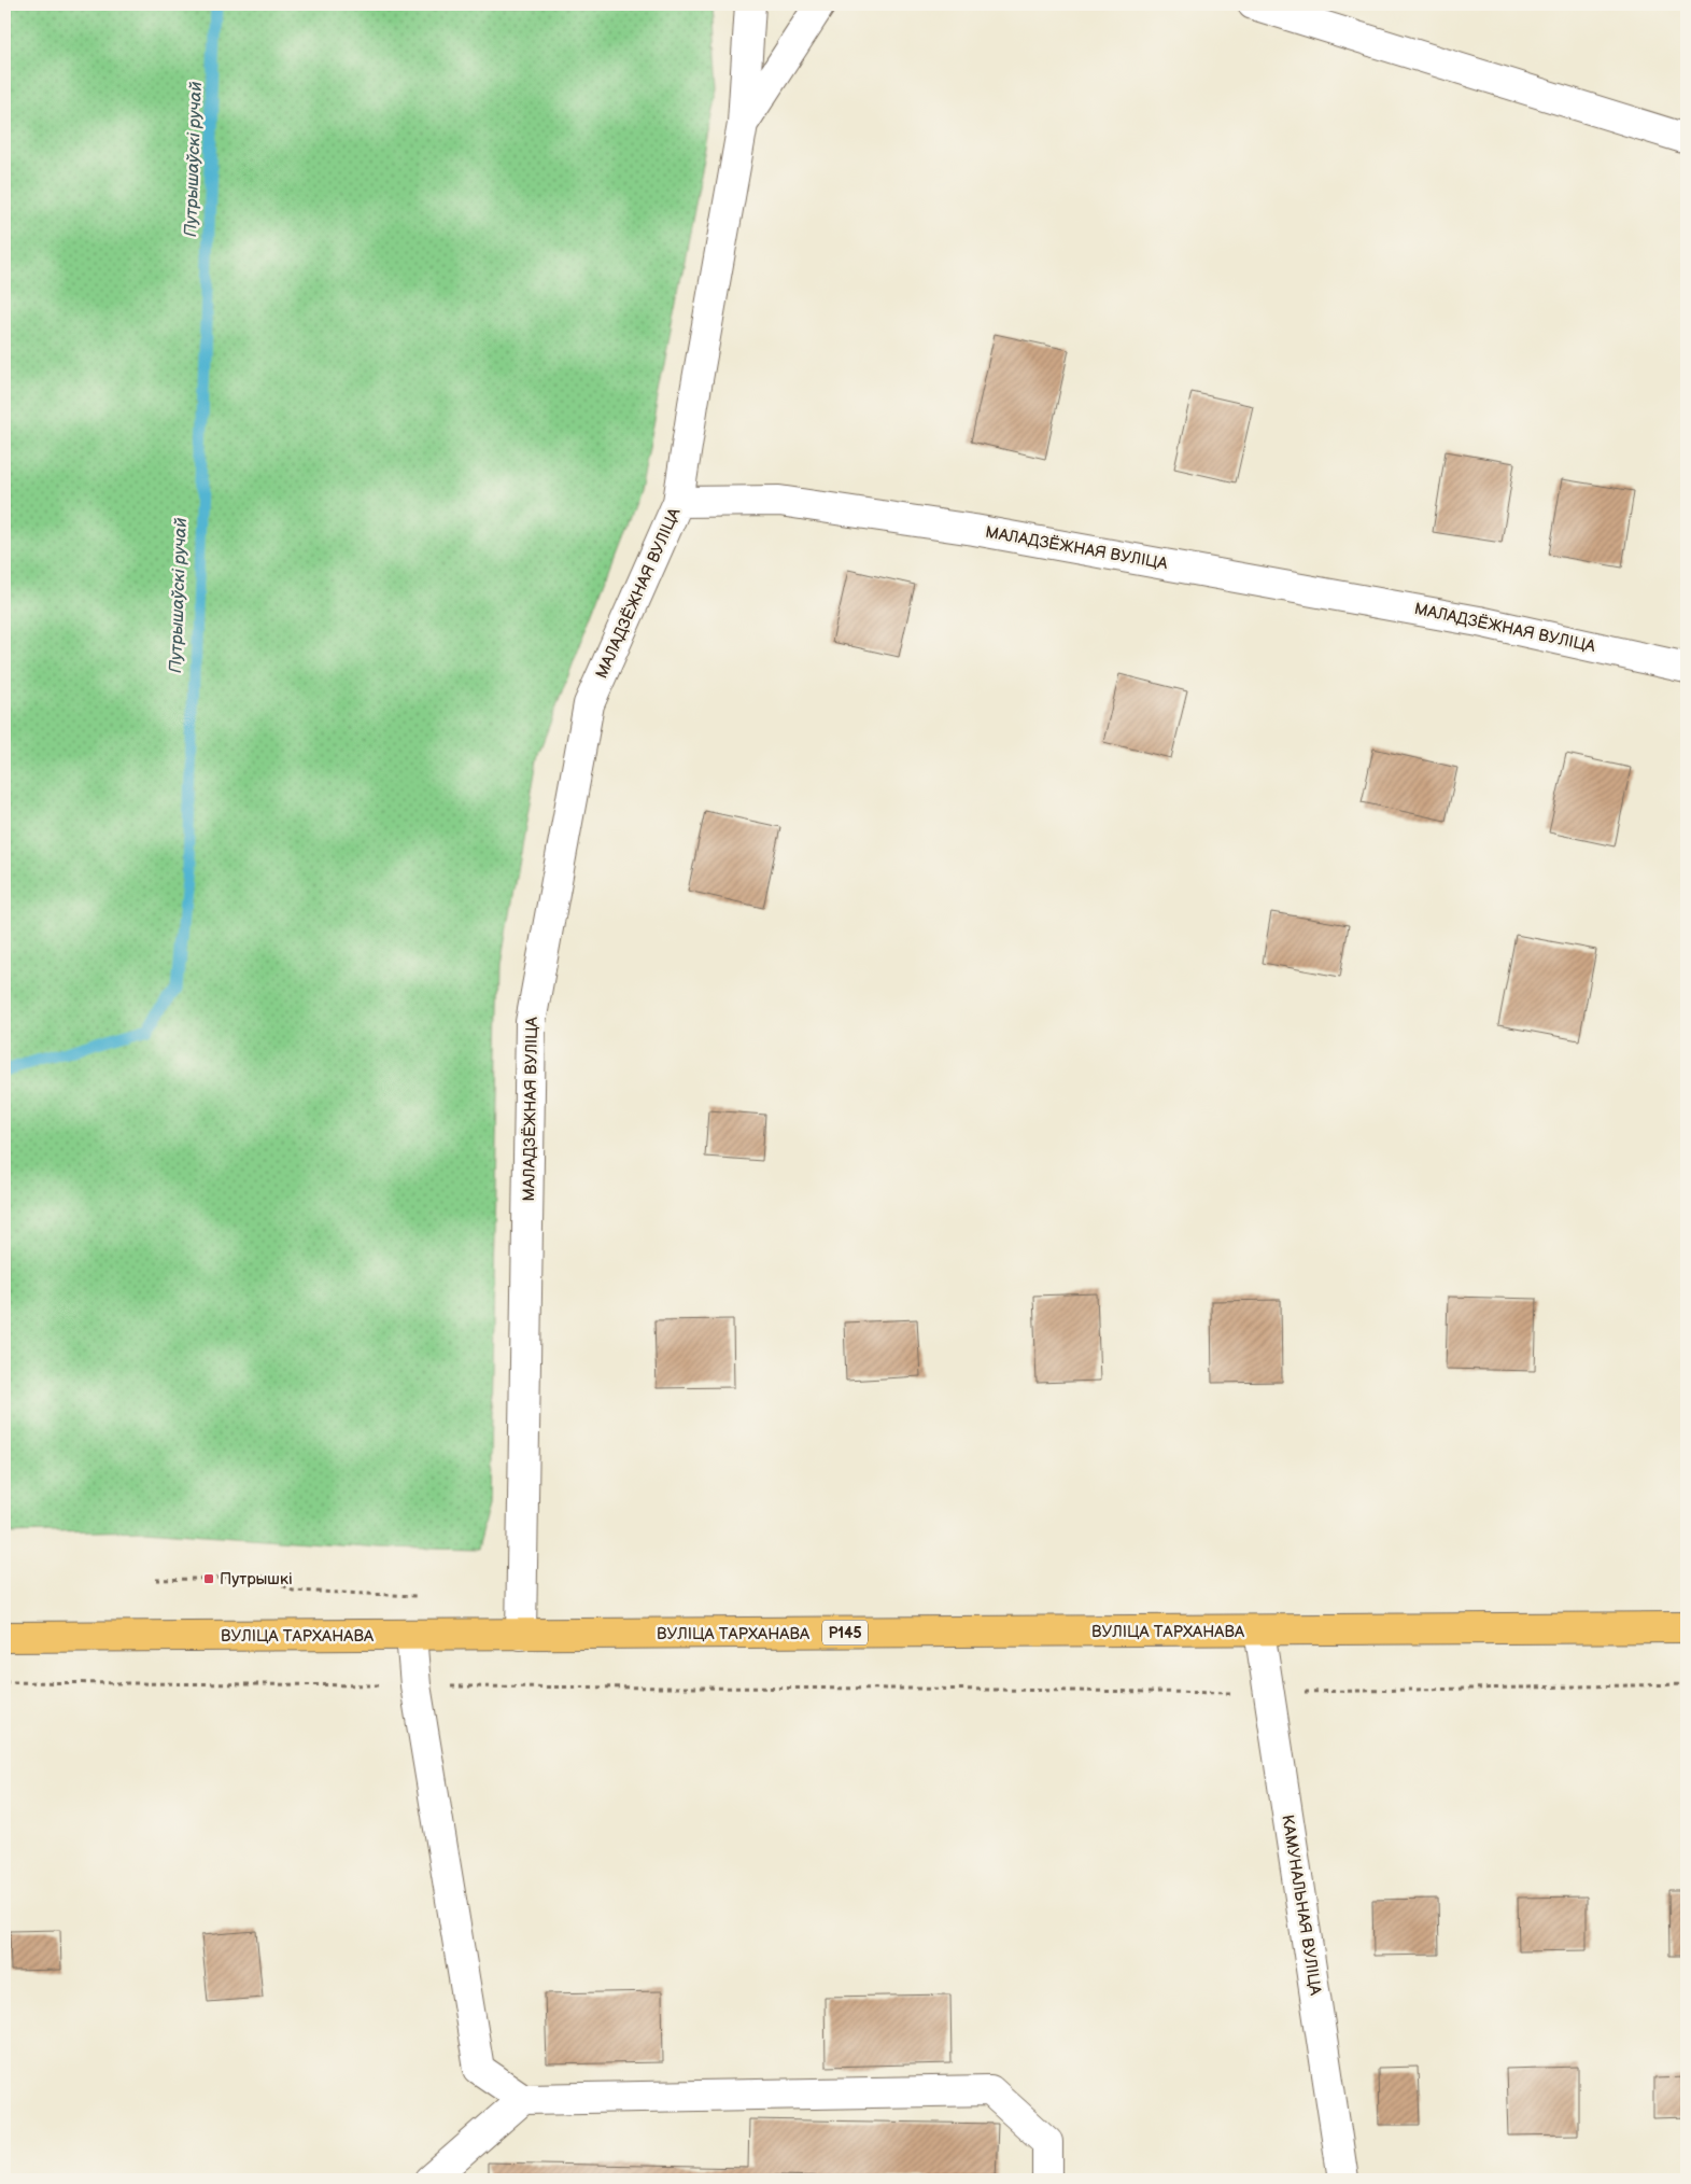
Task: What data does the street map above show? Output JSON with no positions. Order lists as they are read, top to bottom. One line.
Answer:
{"streets":{"main road":["ВУЛІЦА ТАРХАНАВА","Р145"],"street":["МАЛАДЗЁЖНАЯ ВУЛІЦА","КАМУНАЛЬНАЯ ВУЛІЦА"]},"crossings":[["МАЛАДЗЁЖНАЯ ВУЛІЦА","ВУЛІЦА ТАРХАНАВА"],["ВУЛІЦА ТАРХАНАВА","КАМУНАЛЬНАЯ ВУЛІЦА"]],"water":["Путрышаўскі ручай"],"places":{"transit":["Путрышкі"]}}
